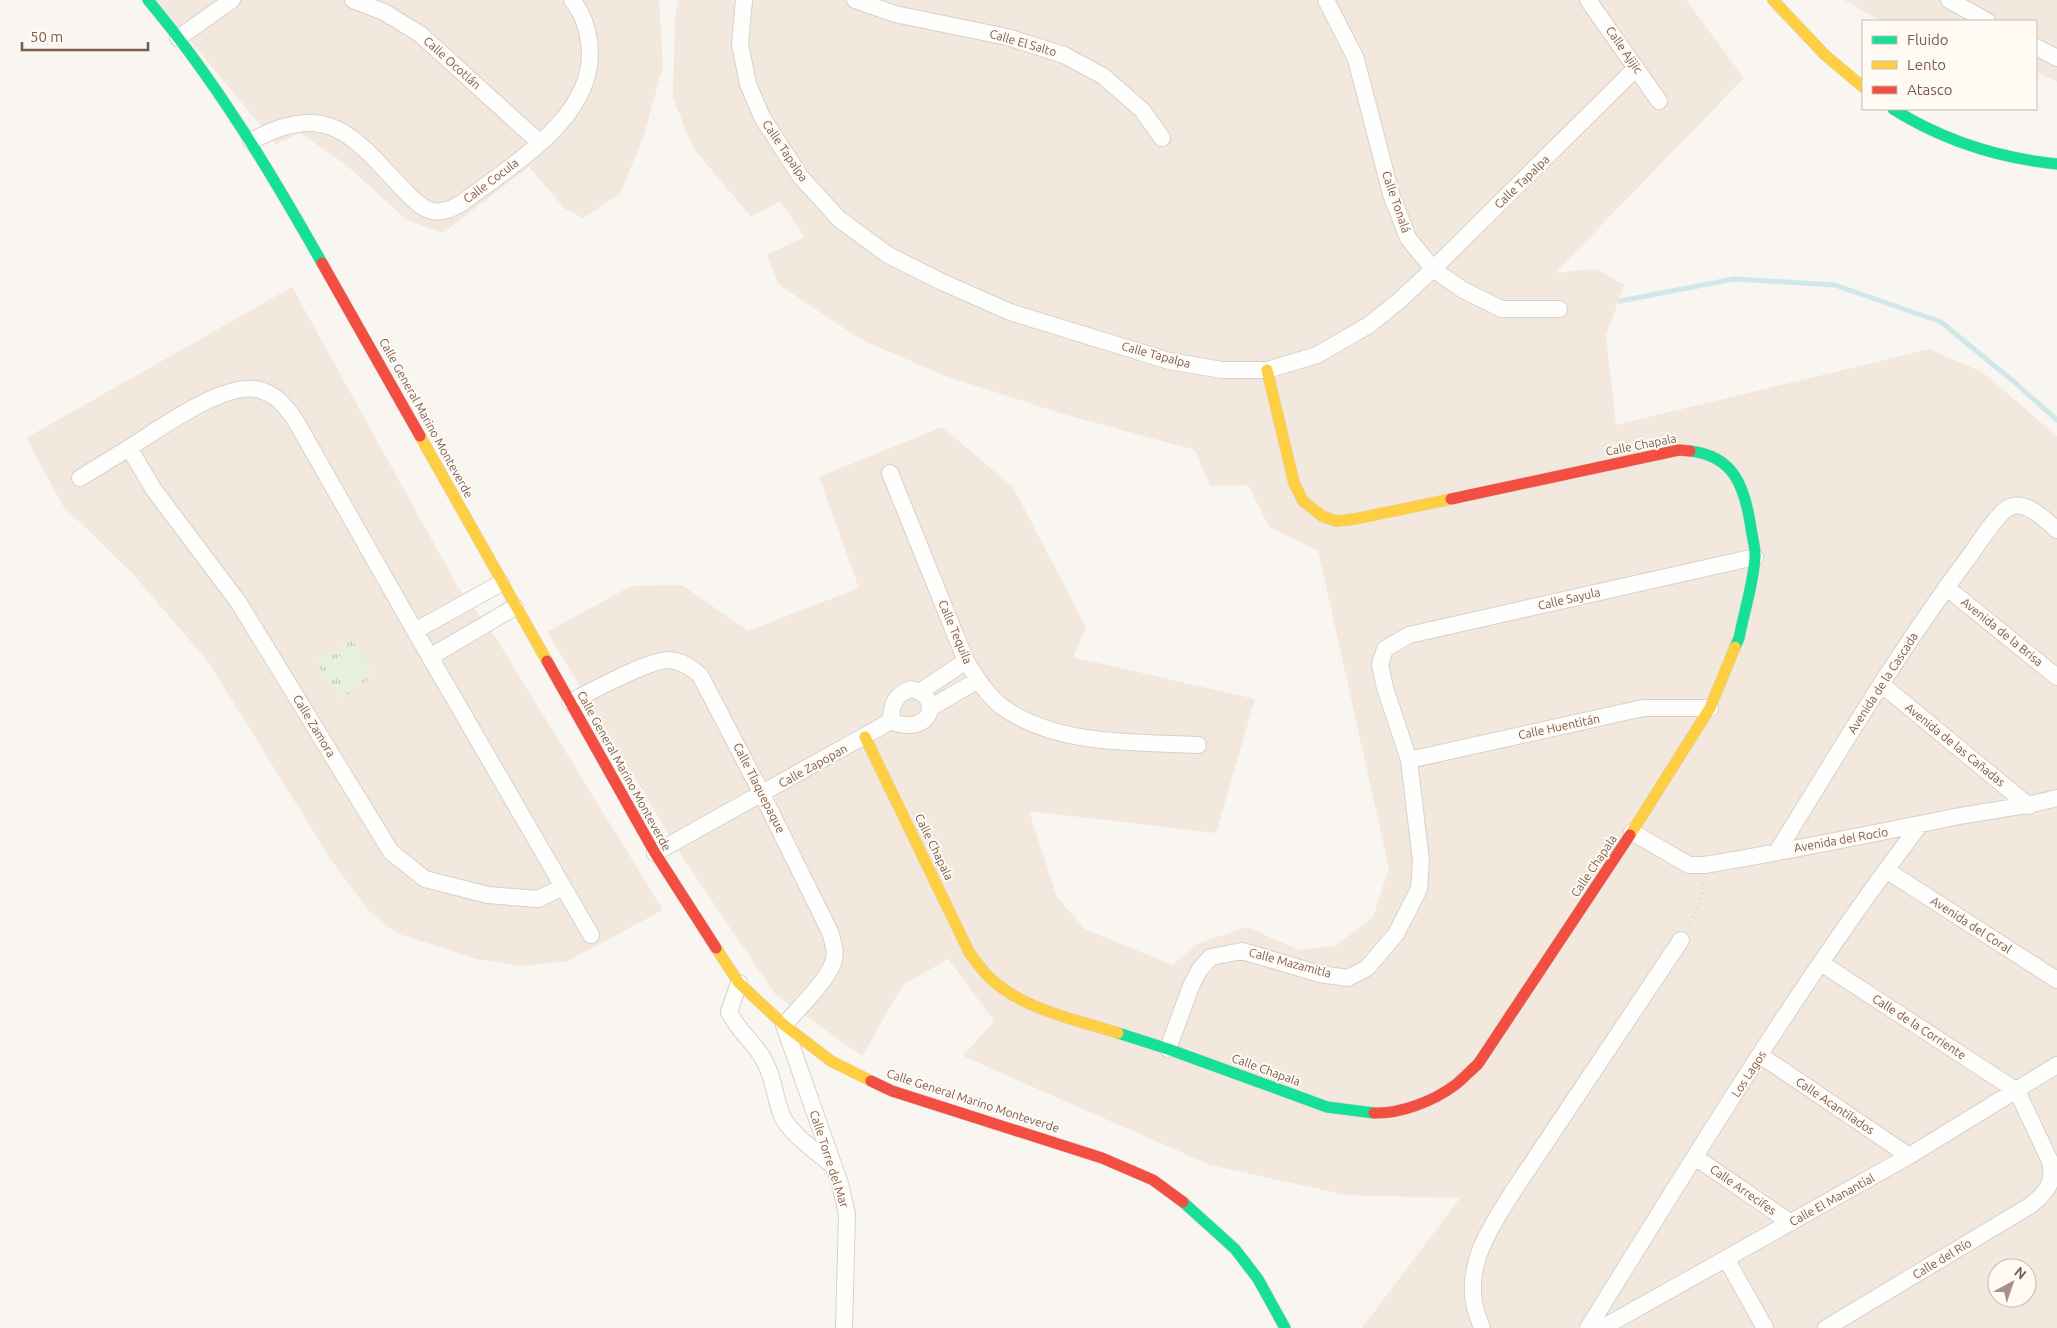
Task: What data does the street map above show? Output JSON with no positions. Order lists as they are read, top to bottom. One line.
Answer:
{"streets":{"street":["Calle El Salto","Calle Ajijic","Calle Ocotlán","Calle Tapalpa","Calle Cocula","Calle Tonalá","Calle General Marino Monteverde","Calle Chapala","Calle Sayula","Calle Tequila","Avenida de la Brisa","Avenida de la Cascada","Calle Zamora","Calle Huentitán","Avenida de las Cañadas","Calle Zapopan","Calle Tlaquepaque","Avenida del Rocío","Avenida del Coral","Calle Mazamitla","Calle de la Corriente","Los Lagos","Calle Acantilados","Calle Torre del Mar","Calle Arrecifes","Calle El Manantial","Calle del Río"]},"crossings":[["Calle Ajijic","Calle Tapalpa"],["Calle Ocotlán","Calle Cocula"],["Calle Tapalpa","Calle Tonalá"],["Calle Tapalpa","Calle Chapala"],["Calle Cocula","Calle General Marino Monteverde"],["Calle General Marino Monteverde","Calle Zapopan"],["Calle General Marino Monteverde","Calle Tlaquepaque"],["Calle General Marino Monteverde","Calle Torre del Mar"],["Calle Chapala","Calle Sayula"],["Calle Chapala","Calle Huentitán"],["Calle Chapala","Calle Zapopan"],["Calle Chapala","Avenida del Rocío"],["Calle Chapala","Calle Mazamitla"],["Calle Sayula","Calle Mazamitla"],["Avenida de la Brisa","Avenida de la Cascada"],["Avenida de la Cascada","Avenida de las Cañadas"],["Avenida de la Cascada","Avenida del Rocío"],["Calle Huentitán","Calle Mazamitla"],["Avenida de las Cañadas","Avenida del Rocío"],["Calle Zapopan","Calle Tlaquepaque"],["Calle Tlaquepaque","Calle Torre del Mar"],["Avenida del Rocío","Los Lagos"],["Avenida del Coral","Los Lagos"],["Calle de la Corriente","Los Lagos"],["Calle de la Corriente","Calle El Manantial"],["Calle de la Corriente","Calle del Río"],["Los Lagos","Calle Acantilados"],["Los Lagos","Calle Arrecifes"],["Calle Acantilados","Calle El Manantial"],["Calle Arrecifes","Calle El Manantial"],["Calle El Manantial","Calle del Río"]],"legend":["Fluido","Lento","Atasco"],"scale_bar":"50 m","north":"top right"}
